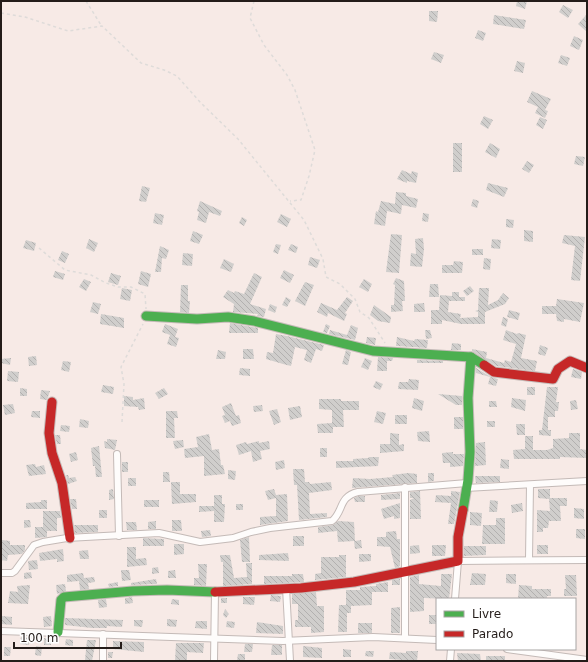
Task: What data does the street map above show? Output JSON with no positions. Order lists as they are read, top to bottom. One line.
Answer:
{"legend":["Livre","Parado"],"scale_bar":"100 m"}
